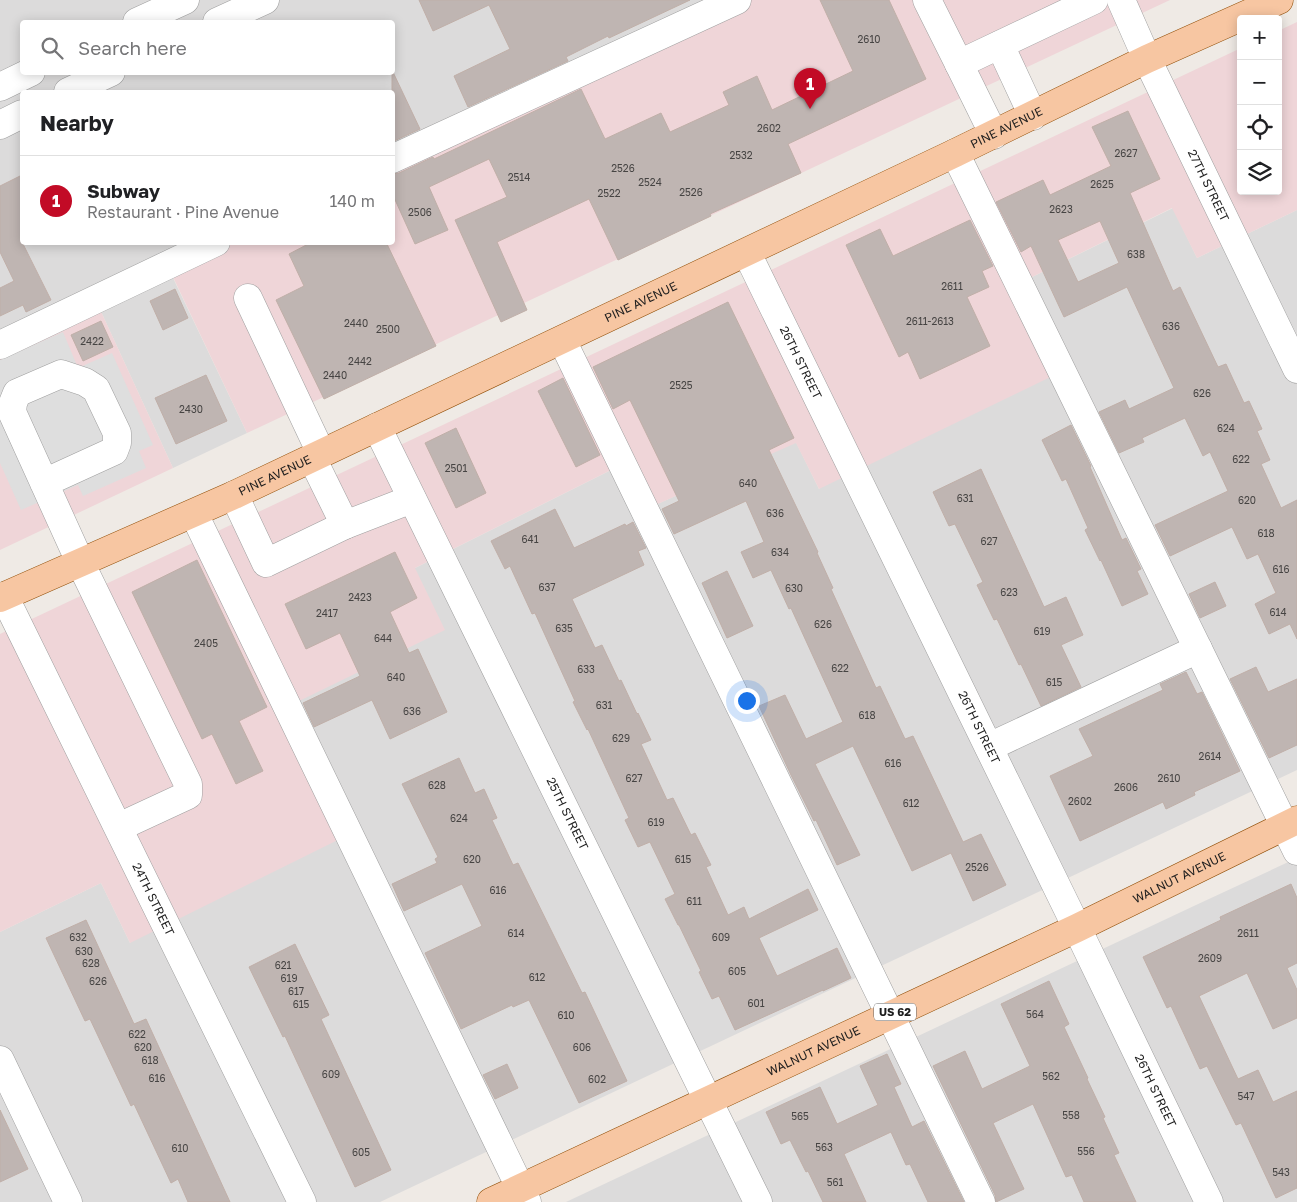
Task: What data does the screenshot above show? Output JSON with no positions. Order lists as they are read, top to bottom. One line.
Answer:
{"streets":{"main road":["PINE AVENUE","WALNUT AVENUE","US 62"],"street":["27TH STREET","26TH STREET","25TH STREET","24TH STREET"]},"crossings":[["PINE AVENUE","27TH STREET"],["PINE AVENUE","26TH STREET"],["PINE AVENUE","25TH STREET"],["PINE AVENUE","24TH STREET"],["26TH STREET","WALNUT AVENUE"],["25TH STREET","WALNUT AVENUE"]],"house_numbers":["2610","2602","2627","2532","2526","2514","2524","2625","2526","2522","2623","2506","638","2611","2611-2613","2440","636","2500","2422","2442","2440","2525","626","2430","624","622","2501","640","631","620","636","618","641","627","634","616","637","630","623","2423","614","2417","626","635","619","644","2405","622","633","640","615","631","636","618","629","2614","616","627","2610","628","2606","2602","612","624","619","620","615","2526","616","611","614","2611","632","609","630","2609","628","621","605","612","619","626","617","601","615","564","610","622","620","606","618","609","562","616","602","547","558","565","563","610","556","605","543","561"],"page":{"map_buttons":["+","−"],"search":"Search here","pins":"1","heading":"Nearby","list":[{"mark":"1","name":"Subway","note":"Restaurant · Pine Avenue","value":"140 m"}]}}
